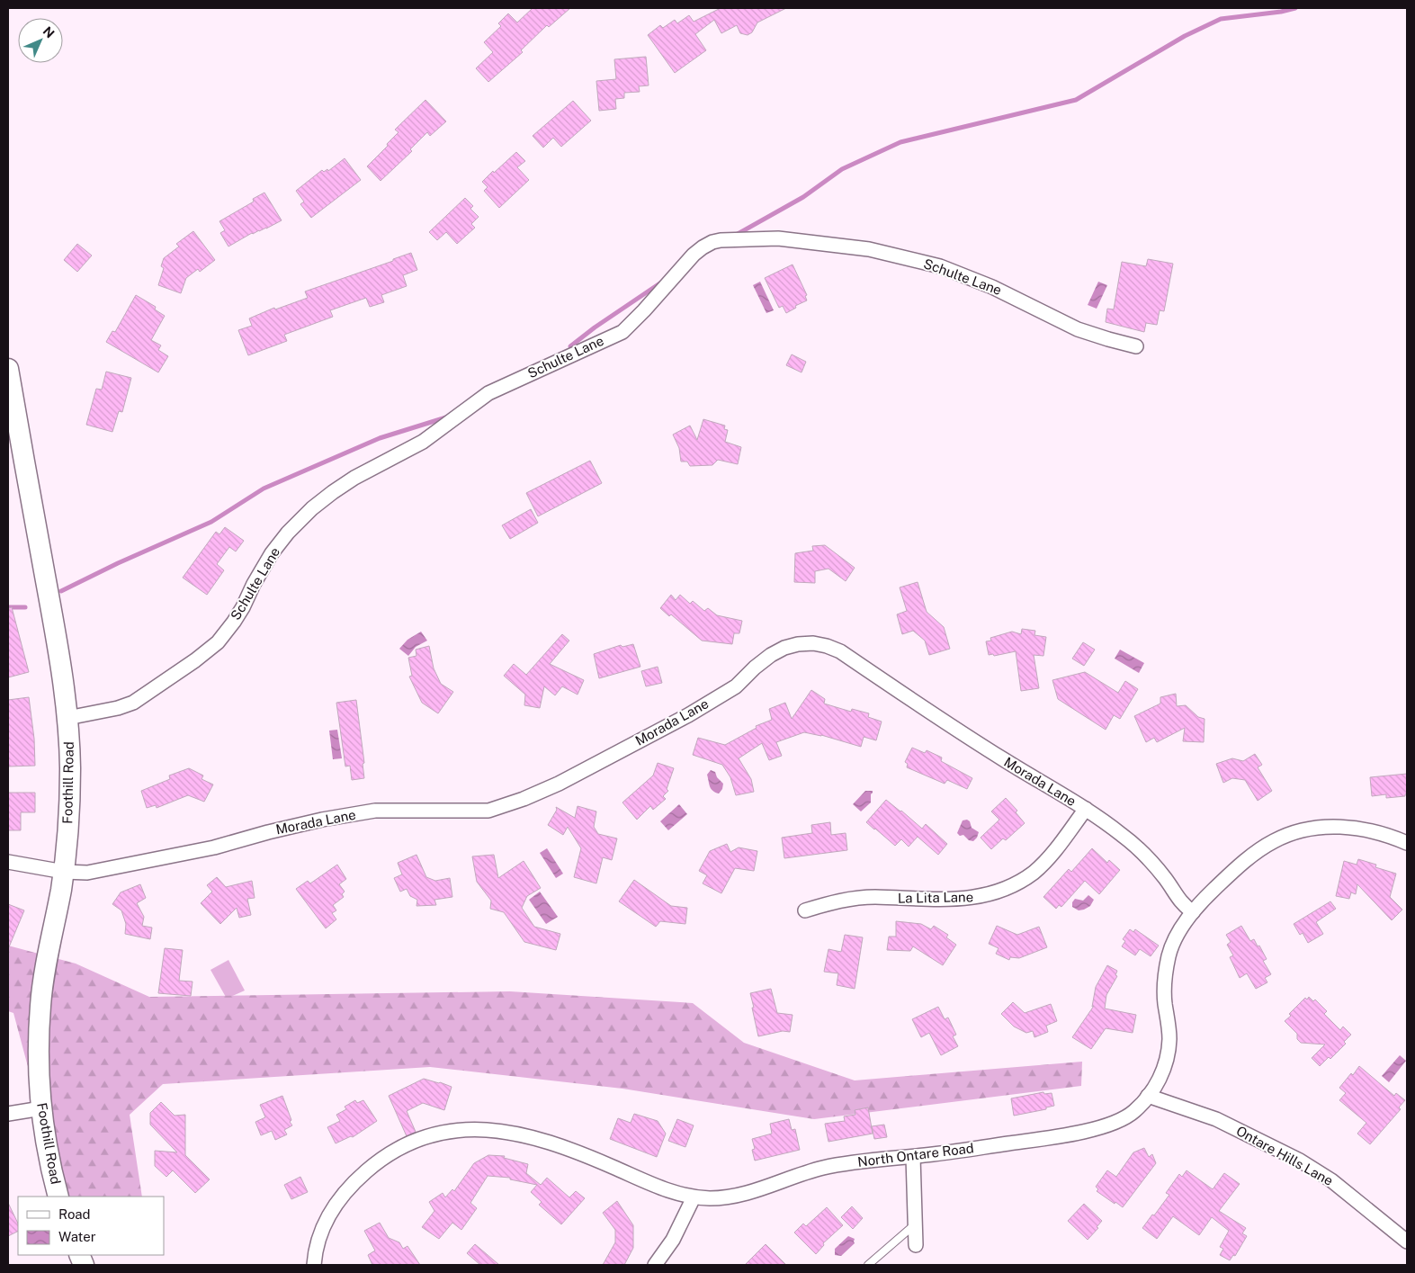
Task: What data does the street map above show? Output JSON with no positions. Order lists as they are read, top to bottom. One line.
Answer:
{"streets":{"main road":["Foothill Road"],"street":["Schulte Lane","Morada Lane","La Lita Lane","North Ontare Road","Ontare Hills Lane"]},"crossings":[["Schulte Lane","Foothill Road"],["Morada Lane","Foothill Road"],["Morada Lane","La Lita Lane"],["Morada Lane","North Ontare Road"],["North Ontare Road","Ontare Hills Lane"]],"legend":["Road","Water"],"north":"top right"}
